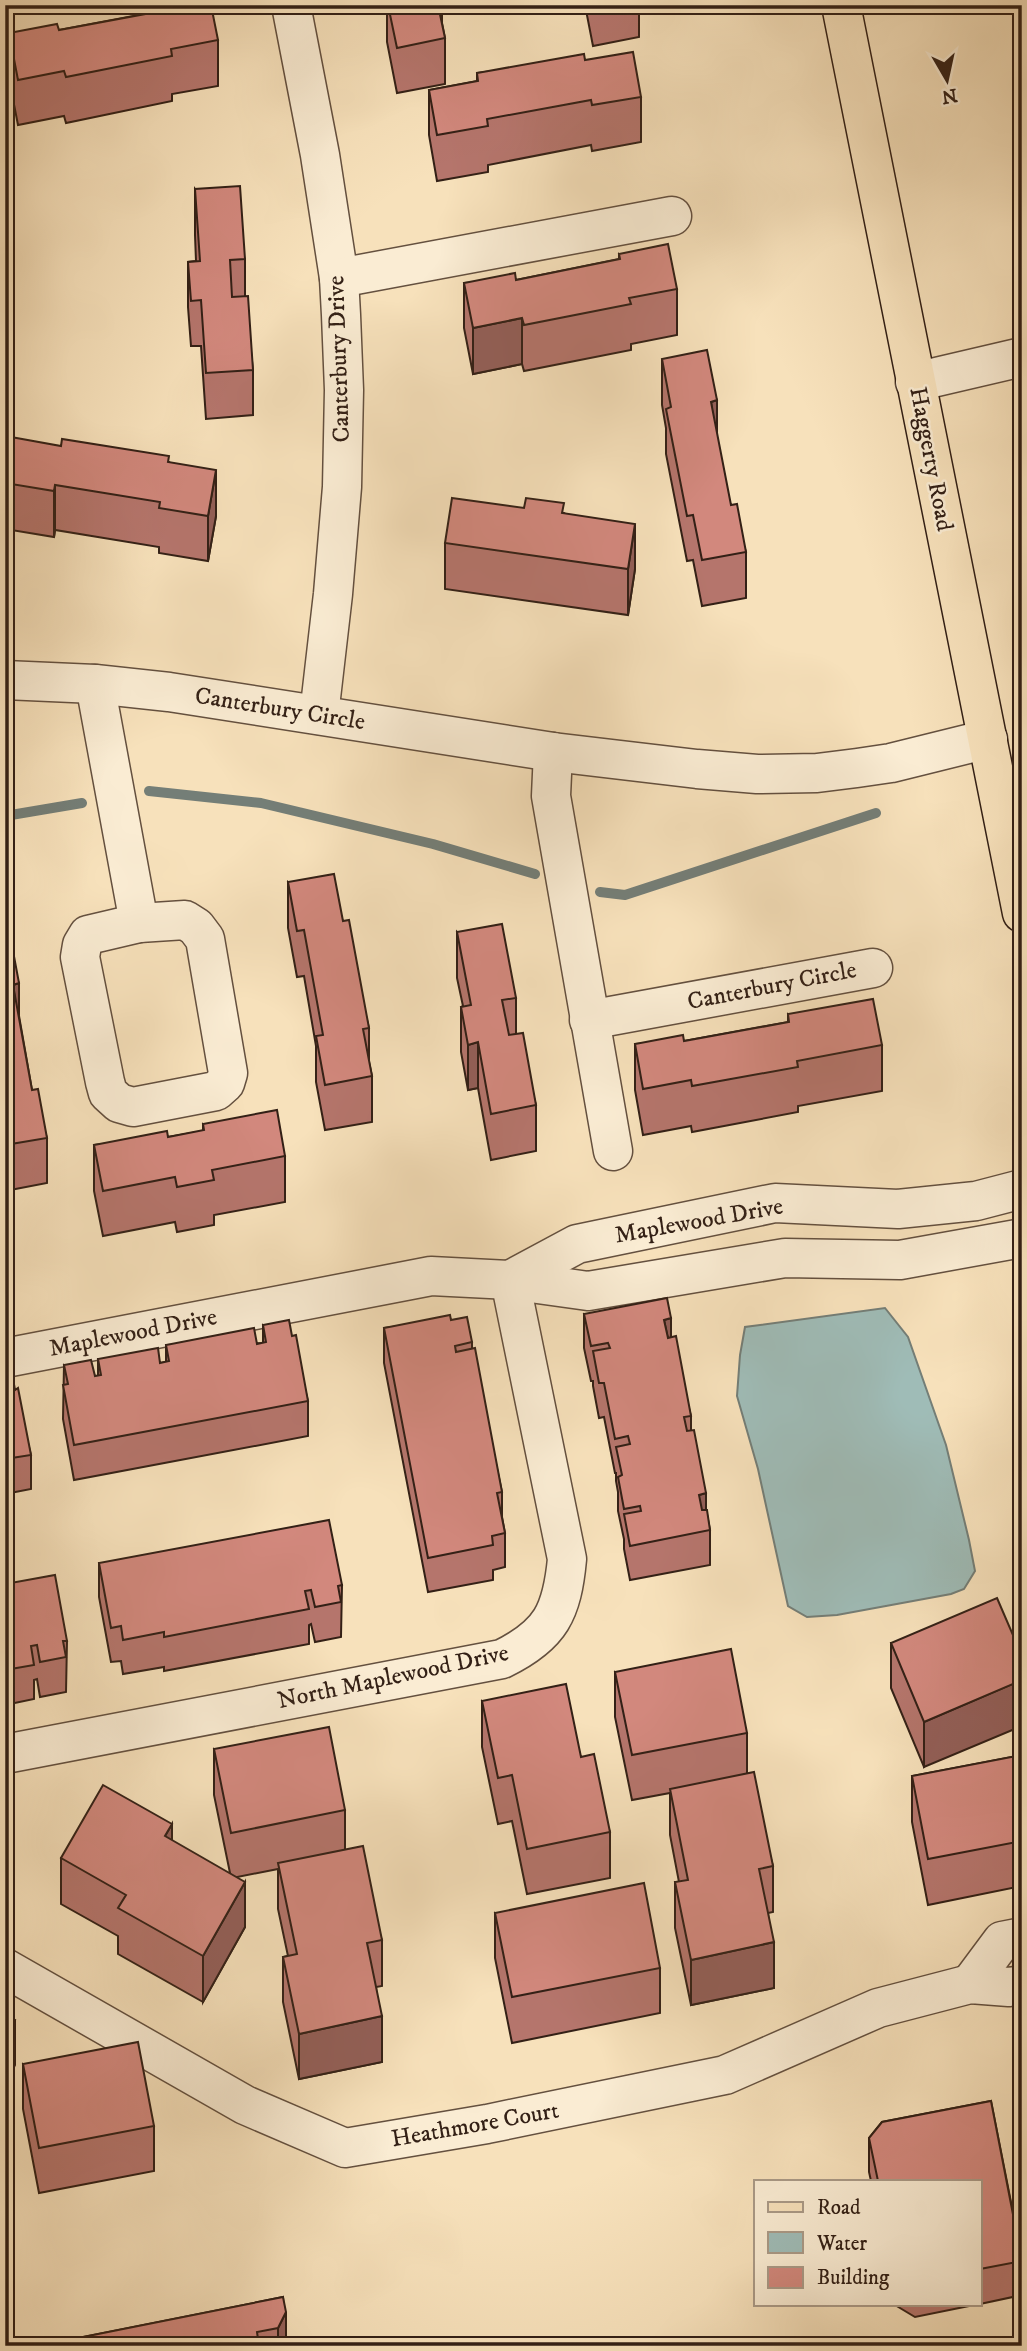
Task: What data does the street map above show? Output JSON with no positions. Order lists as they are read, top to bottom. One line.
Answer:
{"streets":{"main road":["Haggerty Road"],"street":["Canterbury Drive","Canterbury Circle","Maplewood Drive","North Maplewood Drive","Heathmore Court"]},"crossings":[["Canterbury Drive","Canterbury Circle"],["Haggerty Road","Canterbury Circle"],["Maplewood Drive","North Maplewood Drive"]],"legend":["Road","Water","Building"],"north":"bottom"}
